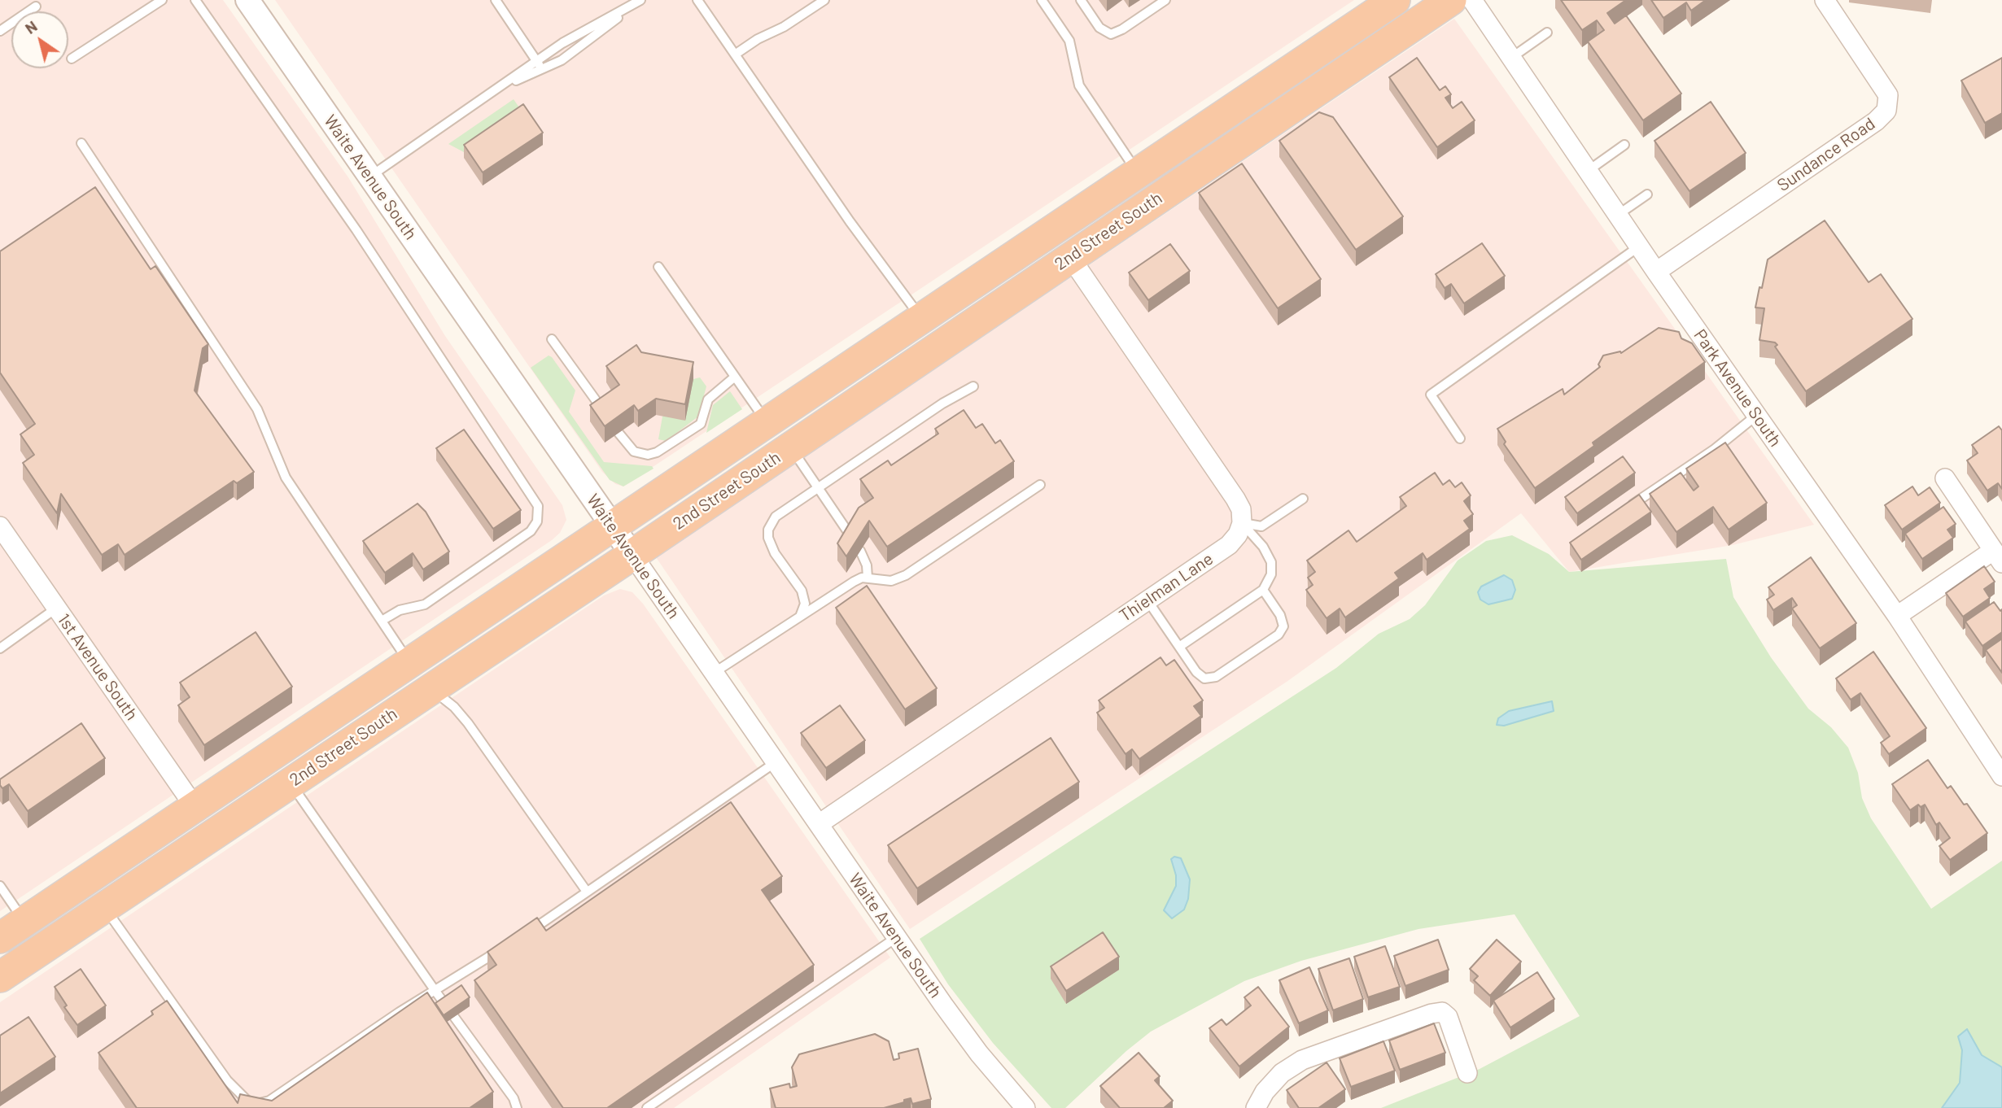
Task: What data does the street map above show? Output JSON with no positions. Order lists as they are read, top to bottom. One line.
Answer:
{"streets":{"highway":["2nd Street South"],"street":["Sundance Road","Waite Avenue South","Park Avenue South","Thielman Lane","1st Avenue South"]},"crossings":[["Sundance Road","Park Avenue South"],["Waite Avenue South","2nd Street South"],["Waite Avenue South","Thielman Lane"],["2nd Street South","1st Avenue South"]],"north":"top left"}
